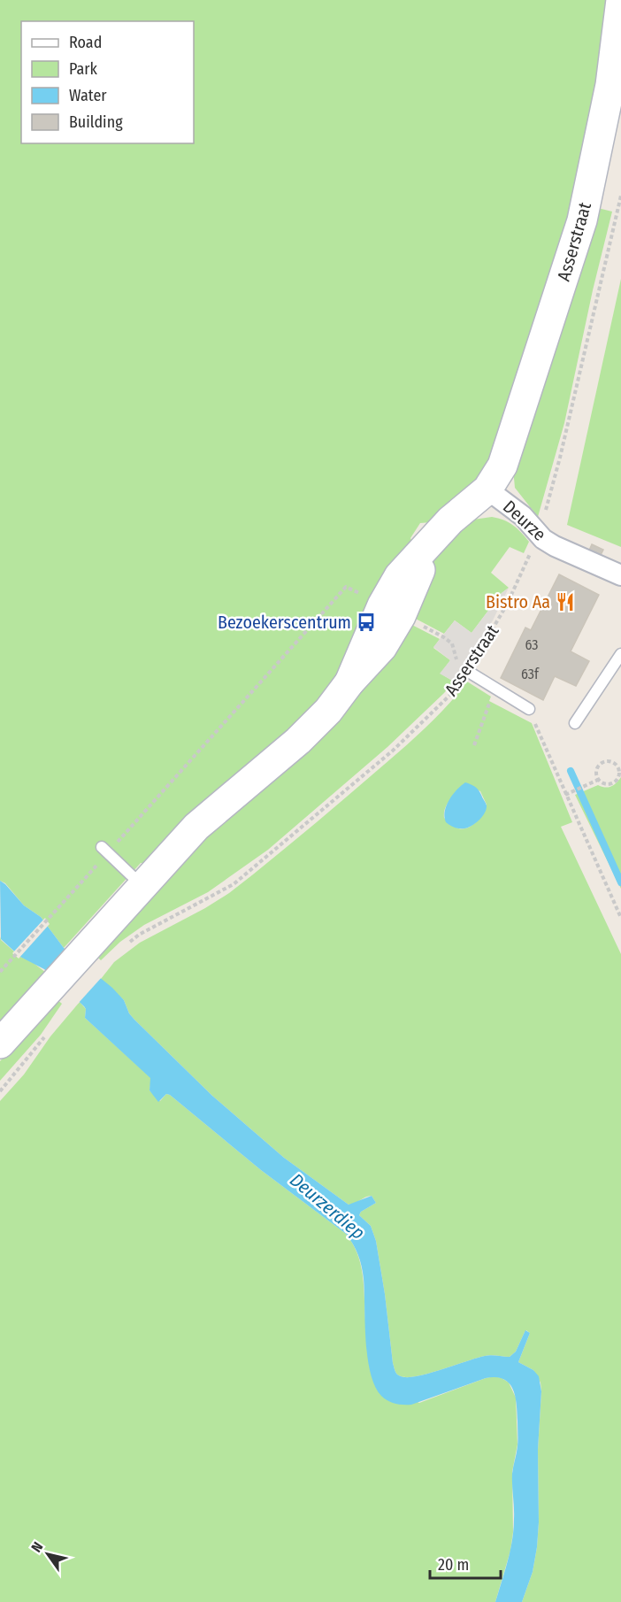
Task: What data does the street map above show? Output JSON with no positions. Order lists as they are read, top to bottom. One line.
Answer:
{"streets":{"main road":["Asserstraat"],"street":["Deurze"]},"crossings":[["Asserstraat","Deurze"]],"water":["Deurzerdiep"],"places":{"restaurant":["Bistro Aa"],"bus stop":["Bezoekerscentrum"]},"house_numbers":["63","63f"],"legend":["Road","Park","Water","Building"],"scale_bar":"20 m","north":"top left"}
